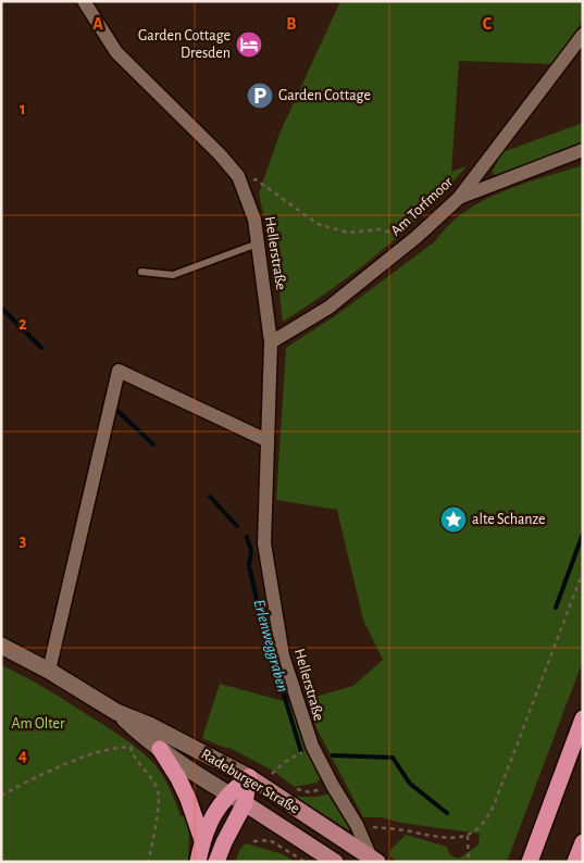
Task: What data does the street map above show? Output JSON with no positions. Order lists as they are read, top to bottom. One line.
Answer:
{"streets":{"main road":["Radeburger Straße"],"street":["Am Torfmoor","Hellerstraße"]},"crossings":[["Am Torfmoor","Hellerstraße"],["Hellerstraße","Radeburger Straße"]],"water":["Erlenweggraben"],"parks":["Am Olter"],"places":{"hotel":["Garden Cottage Dresden"],"parking":["Garden Cottage"],"place":["alte Schanze"]},"grid":{"columns":["A","B","C"],"rows":["1","2","3","4"]}}
